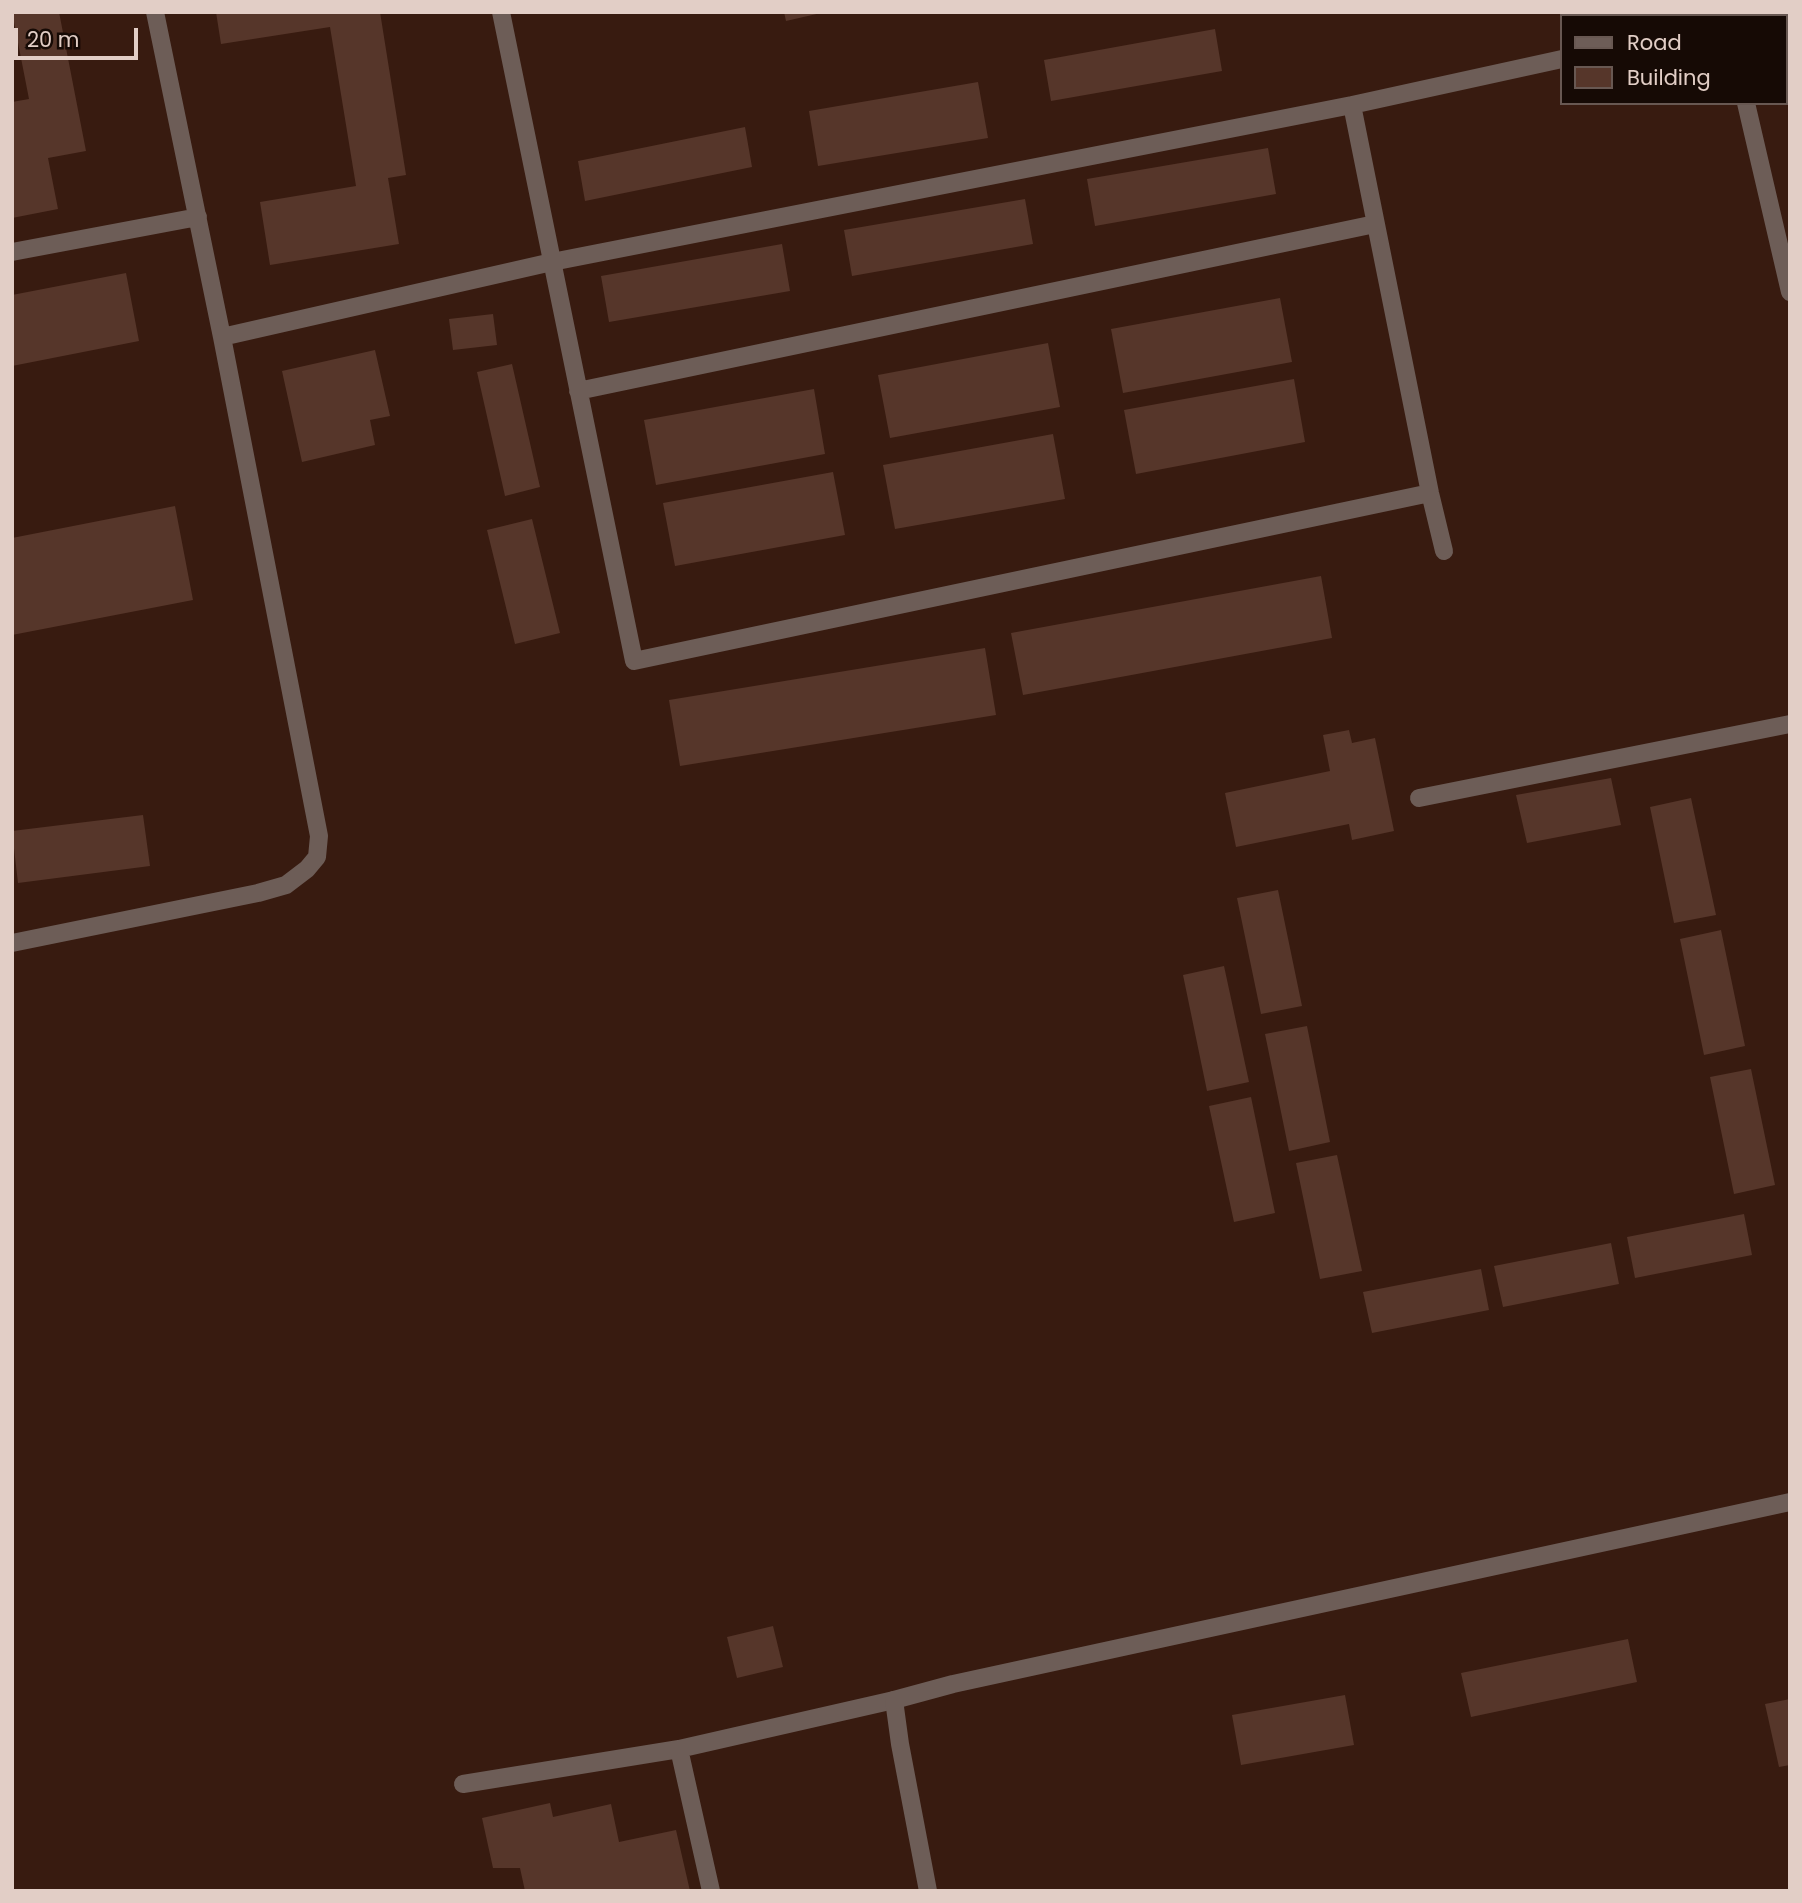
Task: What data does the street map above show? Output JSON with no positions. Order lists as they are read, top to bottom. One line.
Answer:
{"legend":["Road","Building"],"scale_bar":"20 m"}
